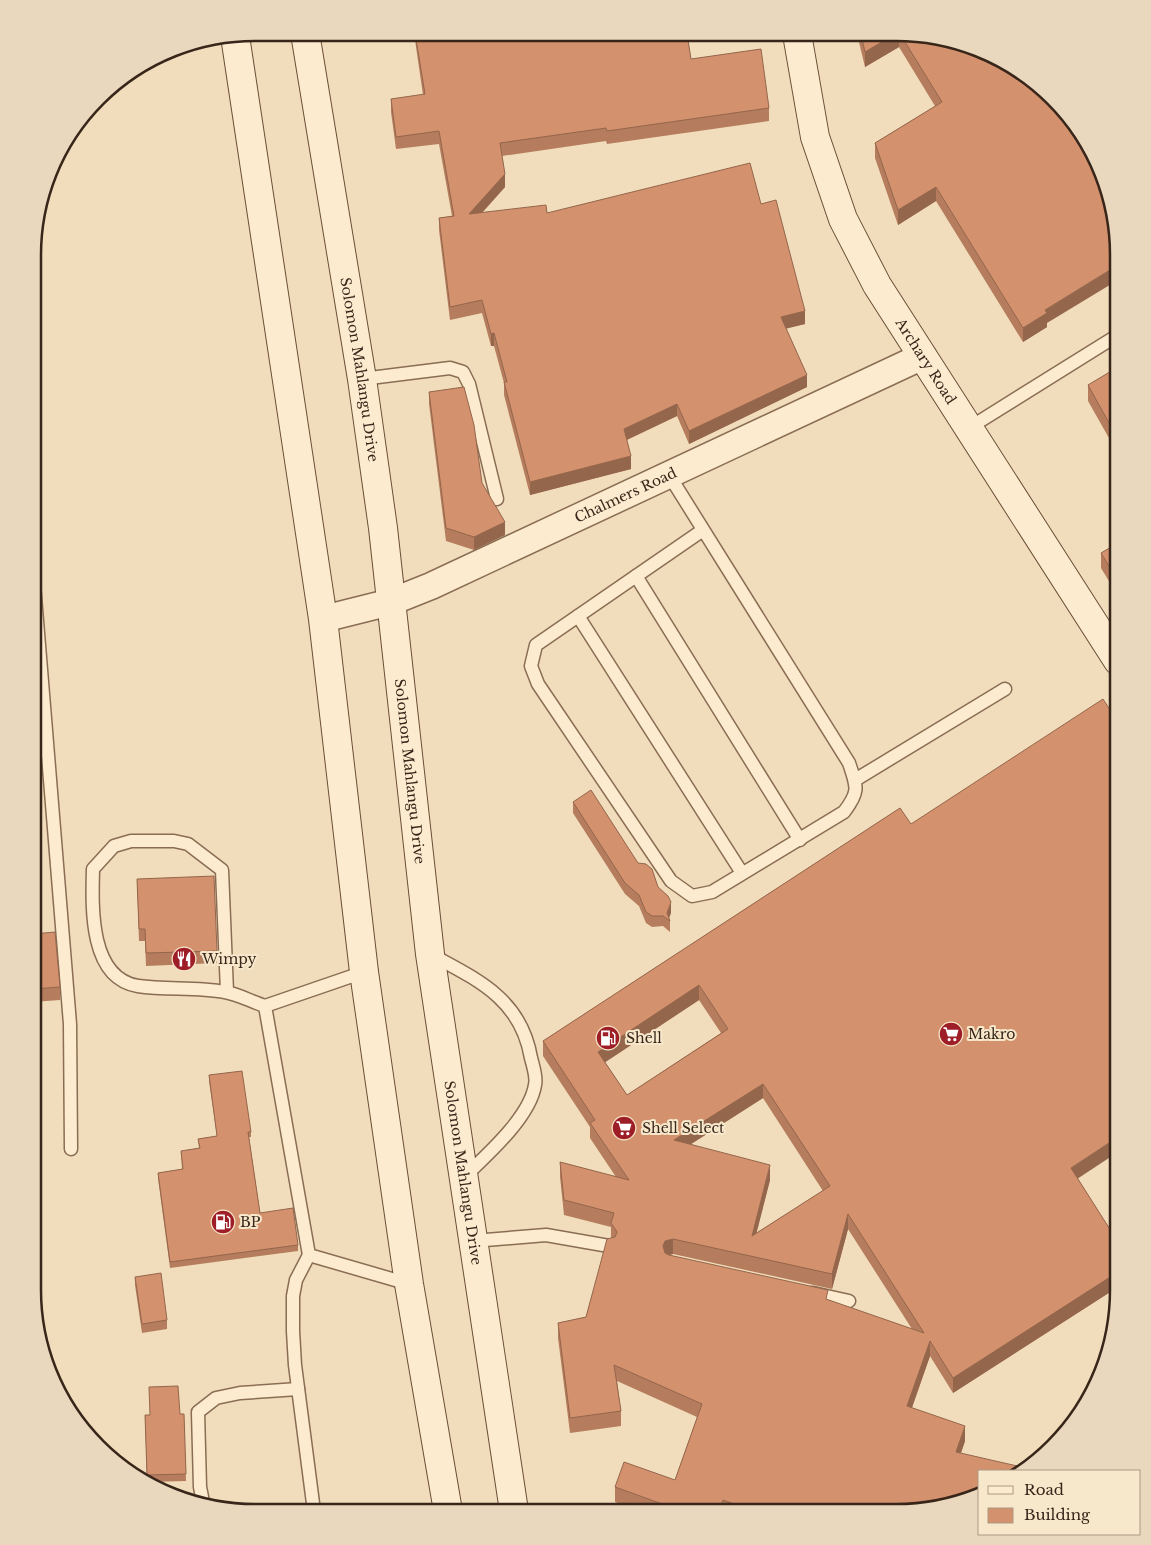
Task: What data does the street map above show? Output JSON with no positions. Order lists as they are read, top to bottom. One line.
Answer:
{"streets":{"main road":["Archary Road","Solomon Mahlangu Drive"],"street":["Chalmers Road"]},"crossings":[["Archary Road","Chalmers Road"],["Solomon Mahlangu Drive","Chalmers Road"]],"places":{"restaurant":["Wimpy"],"supermarket":["Makro","Shell Select"],"fuel station":["Shell","BP"]},"legend":["Road","Building"]}
